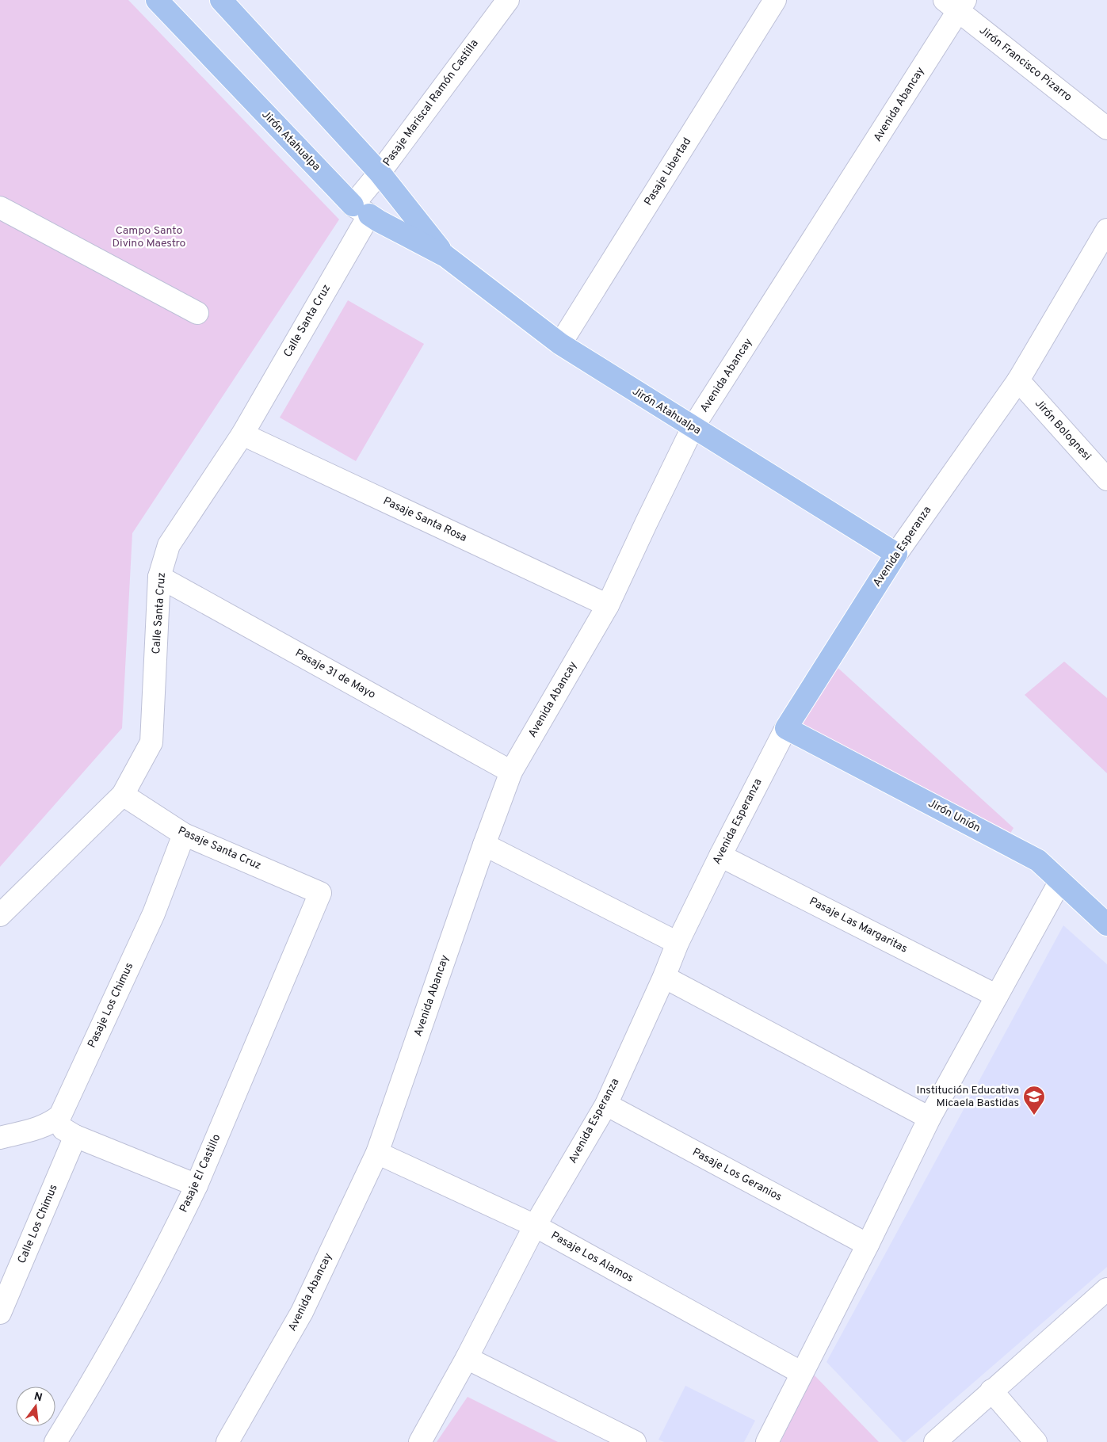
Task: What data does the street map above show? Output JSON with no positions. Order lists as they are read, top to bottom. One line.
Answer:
{"streets":{"main road":["Jirón Atahualpa","Avenida Esperanza","Jirón Unión"],"street":["Jirón Francisco Pizarro","Pasaje Mariscal Ramón Castilla","Avenida Abancay","Pasaje Libertad","Calle Santa Cruz","Jirón Bolognesi","Pasaje Santa Rosa","Pasaje 31 de Mayo","Pasaje Santa Cruz","Pasaje Las Margaritas","Pasaje Los Chimus","Pasaje El Castillo","Pasaje Los Geranios","Calle Los Chimus","Pasaje Los Alamos"]},"crossings":[["Jirón Francisco Pizarro","Avenida Abancay"],["Pasaje Mariscal Ramón Castilla","Jirón Atahualpa"],["Pasaje Mariscal Ramón Castilla","Calle Santa Cruz"],["Avenida Abancay","Jirón Atahualpa"],["Avenida Abancay","Pasaje Santa Rosa"],["Avenida Abancay","Pasaje 31 de Mayo"],["Avenida Abancay","Pasaje Los Alamos"],["Jirón Atahualpa","Pasaje Libertad"],["Jirón Atahualpa","Calle Santa Cruz"],["Jirón Atahualpa","Avenida Esperanza"],["Calle Santa Cruz","Pasaje Santa Rosa"],["Calle Santa Cruz","Pasaje 31 de Mayo"],["Calle Santa Cruz","Pasaje Santa Cruz"],["Jirón Bolognesi","Avenida Esperanza"],["Avenida Esperanza","Jirón Unión"],["Avenida Esperanza","Pasaje Las Margaritas"],["Avenida Esperanza","Pasaje Los Geranios"],["Avenida Esperanza","Pasaje Los Alamos"],["Pasaje Santa Cruz","Pasaje Los Chimus"],["Pasaje Santa Cruz","Pasaje El Castillo"]],"parks":["Campo Santo Divino Maestro"],"places":{"school or university":["Institución Educativa Micaela Bastidas"]},"north":"top"}
